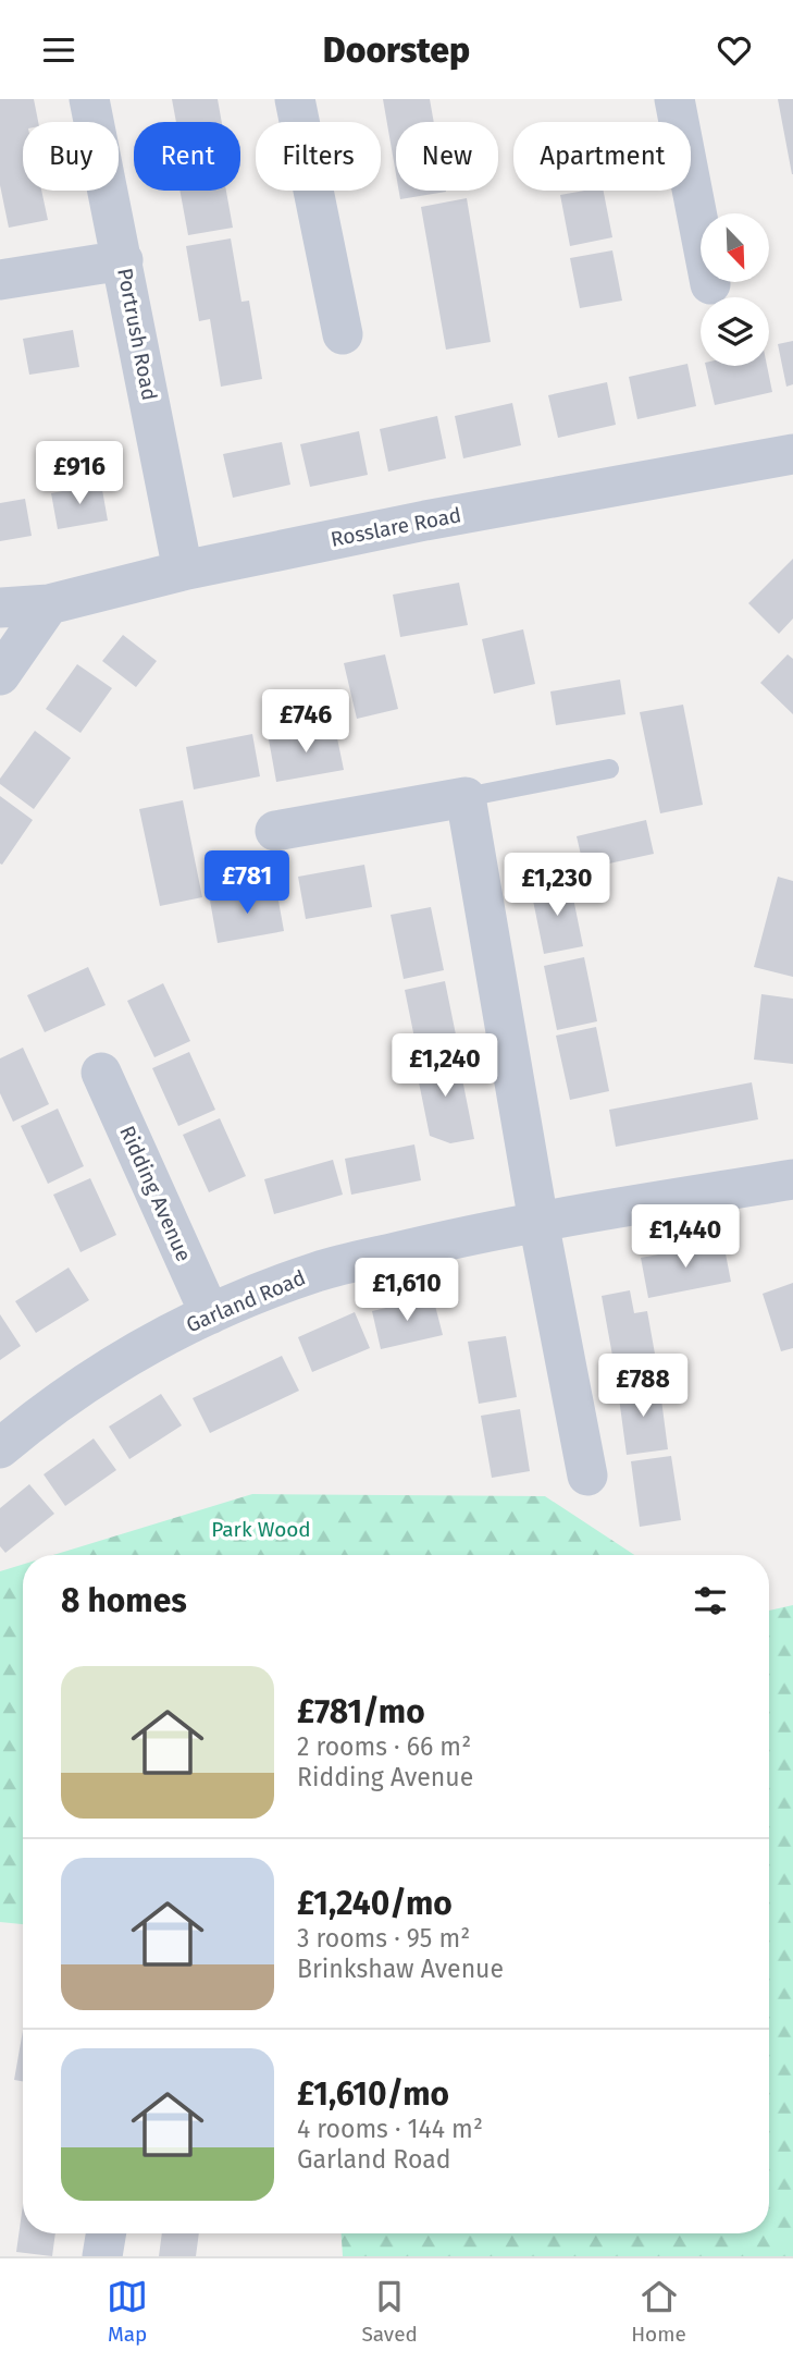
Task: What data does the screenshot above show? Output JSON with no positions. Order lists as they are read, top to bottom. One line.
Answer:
{"streets":{"street":["Portrush Road","Rosslare Road","Ridding Avenue","Garland Road"]},"crossings":[["Portrush Road","Rosslare Road"],["Ridding Avenue","Garland Road"]],"parks":["Park Wood"],"north":"bottom right","page":{"header":"Doorstep","chip":["Buy","Rent","Filters","New","Apartment"],"price":["£916","£746","£781","£1,230","£1,240","£1,440","£1,610","£788"],"heading":"8 homes","list":[{"name":"£781/mo","note":"2 rooms · 66 m² · Ridding Avenue"},{"name":"£1,240/mo","note":"3 rooms · 95 m² · Brinkshaw Avenue"},{"name":"£1,610/mo","note":"4 rooms · 144 m² · Garland Road"}],"tabs":["Map","Saved","Home"]}}
